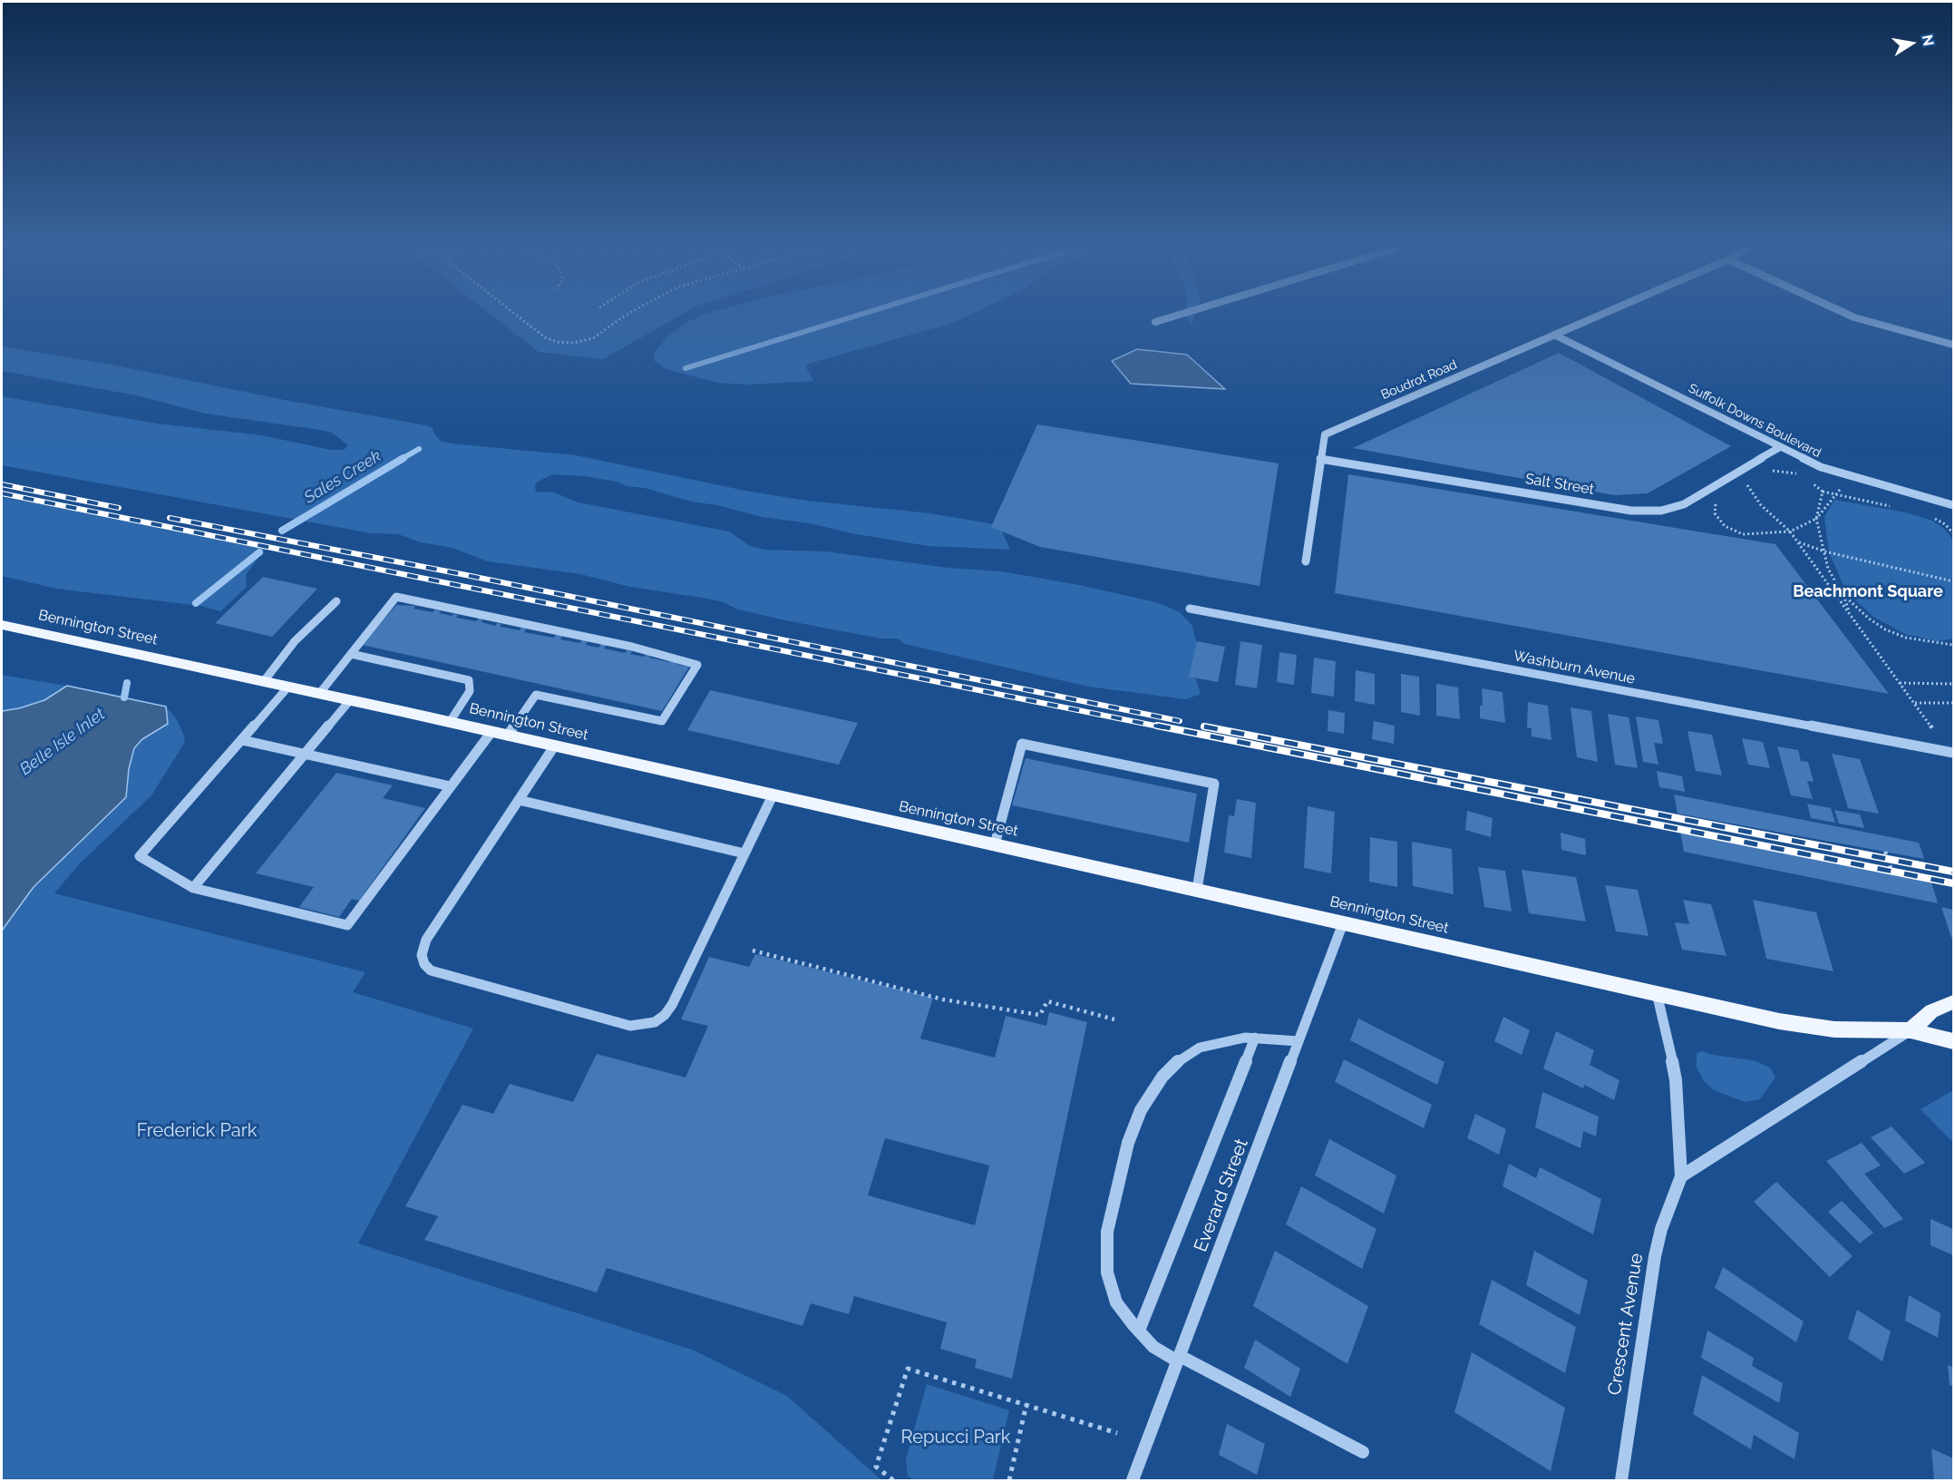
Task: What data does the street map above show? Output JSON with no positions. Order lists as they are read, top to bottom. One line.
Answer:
{"streets":{"main road":["Bennington Street"],"street":["Boudrot Road","Suffolk Downs Boulevard","Salt Street","Washburn Avenue","Everard Street","Crescent Avenue"]},"crossings":[["Boudrot Road","Suffolk Downs Boulevard"],["Boudrot Road","Salt Street"],["Suffolk Downs Boulevard","Salt Street"],["Bennington Street","Everard Street"],["Bennington Street","Crescent Avenue"]],"districts":["Beachmont Square"],"water":["Sales Creek","Belle Isle Inlet"],"parks":["Frederick Park","Repucci Park"],"north":"right"}
